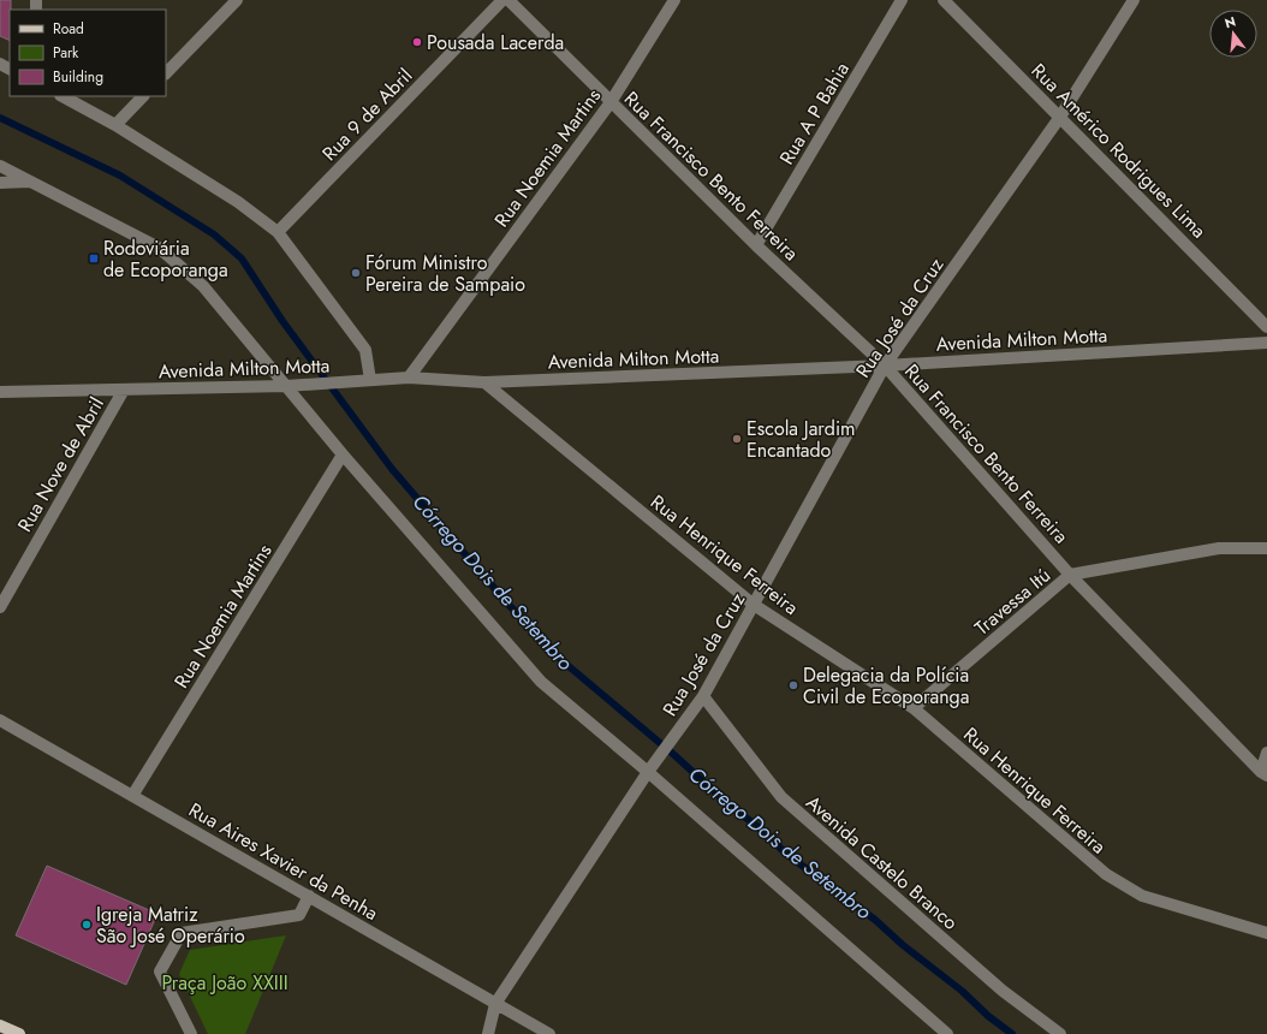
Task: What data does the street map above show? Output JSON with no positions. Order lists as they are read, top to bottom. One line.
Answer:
{"streets":{"street":["Rua A P Bahia","Rua 9 de Abril","Rua Américo Rodrigues Lima","Rua Noemia Martins","Rua Francisco Bento Ferreira","Rua José da Cruz","Avenida Milton Motta","Rua Nove de Abril","Rua Henrique Ferreira","Travessa Itú","Rua Aires Xavier da Penha","Avenida Castelo Branco"]},"crossings":[["Rua A P Bahia","Rua Francisco Bento Ferreira"],["Rua Américo Rodrigues Lima","Rua José da Cruz"],["Rua Noemia Martins","Rua Francisco Bento Ferreira"],["Rua Noemia Martins","Avenida Milton Motta"],["Rua Noemia Martins","Rua Aires Xavier da Penha"],["Rua Francisco Bento Ferreira","Rua José da Cruz"],["Rua Francisco Bento Ferreira","Avenida Milton Motta"],["Rua Francisco Bento Ferreira","Travessa Itú"],["Rua José da Cruz","Avenida Milton Motta"],["Rua José da Cruz","Rua Henrique Ferreira"],["Rua José da Cruz","Rua Aires Xavier da Penha"],["Rua José da Cruz","Avenida Castelo Branco"],["Avenida Milton Motta","Rua Nove de Abril"],["Avenida Milton Motta","Rua Henrique Ferreira"],["Rua Henrique Ferreira","Travessa Itú"]],"water":["Córrego Dois de Setembro"],"parks":["Praça João XXIII"],"places":{"other":["Pousada Lacerda","Fórum Ministro Pereira de Sampaio","Escola Jardim Encantado","Delegacia da Polícia Civil de Ecoporanga","Igreja Matriz São José Operário"],"transit":["Rodoviária de Ecoporanga"]},"legend":["Road","Park","Building"],"north":"top"}
